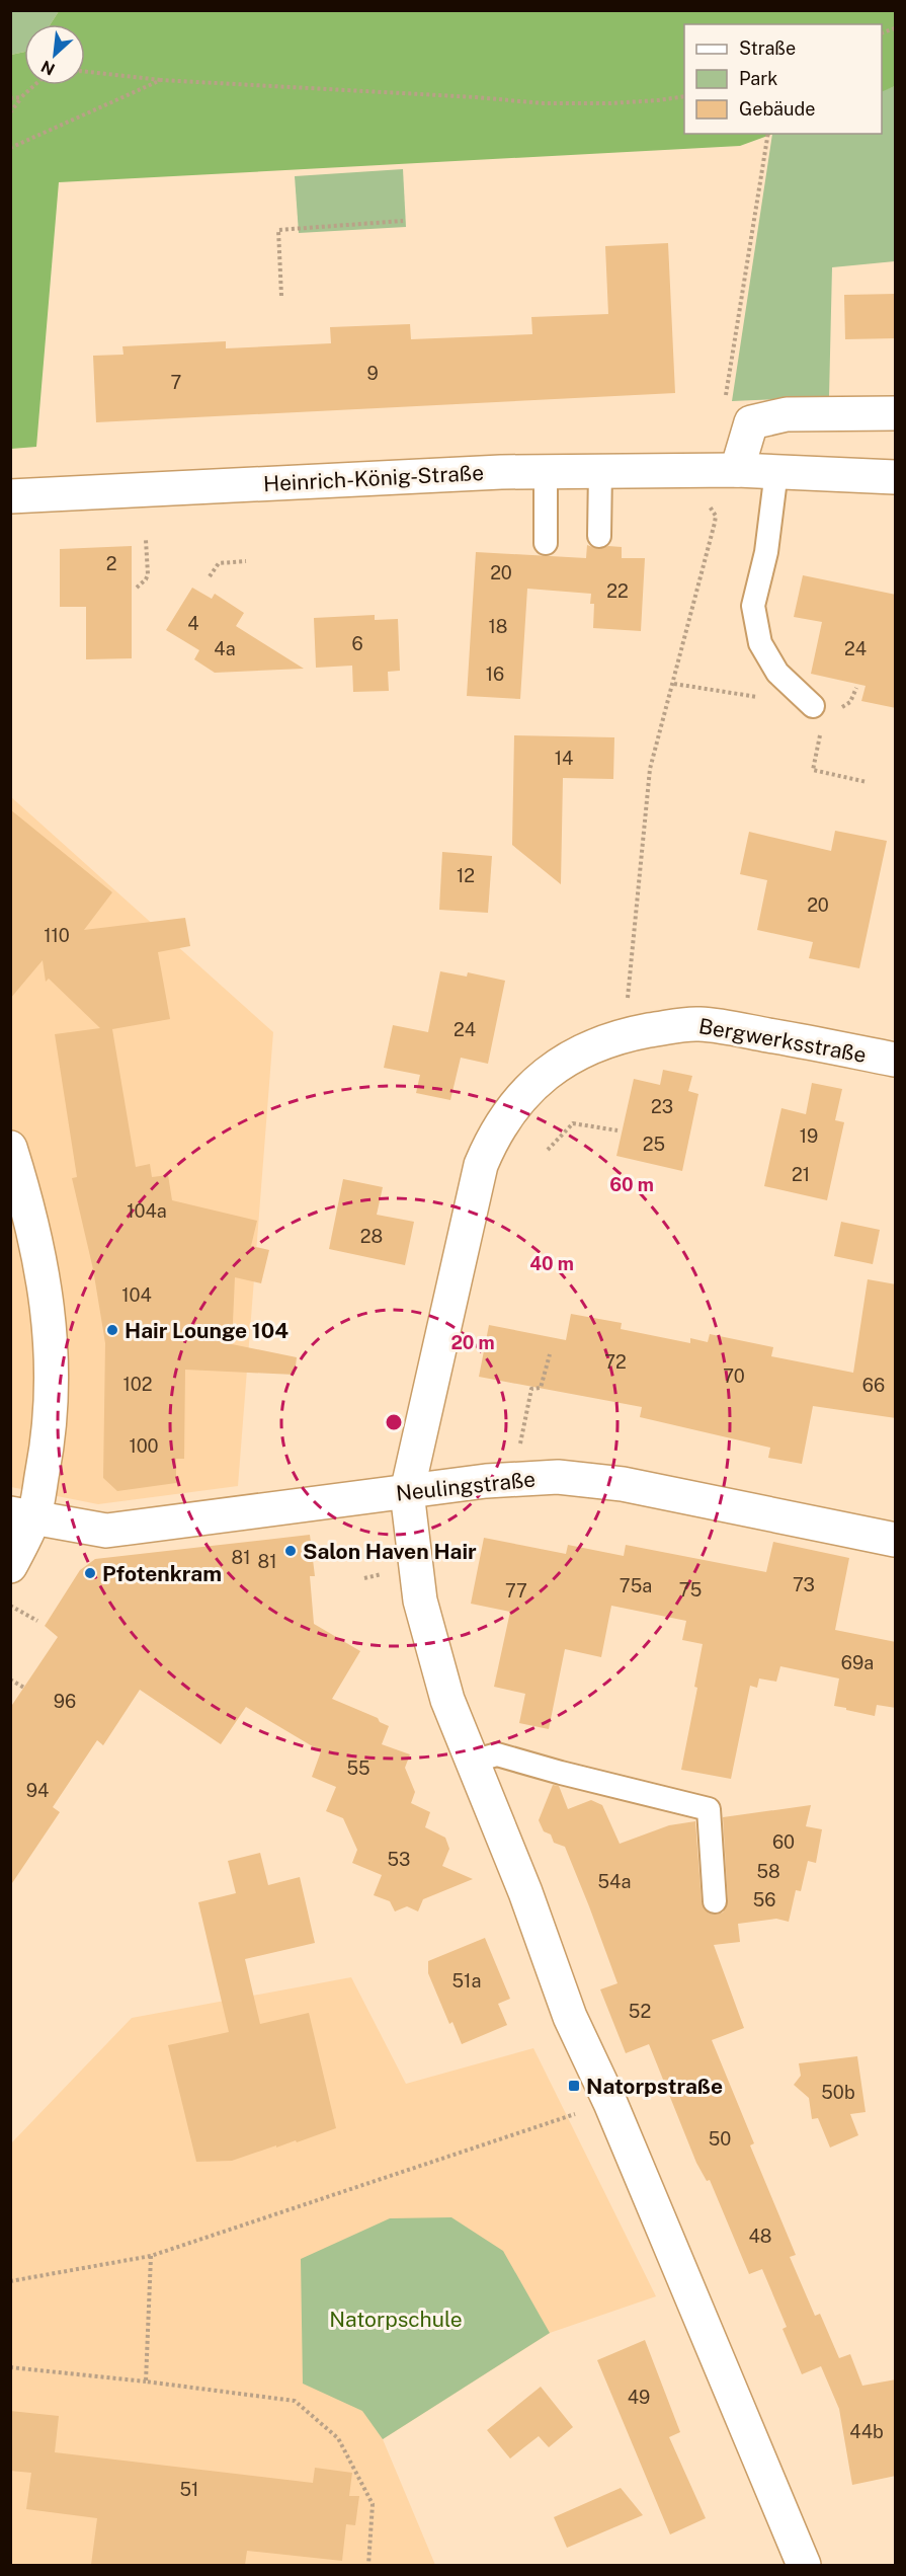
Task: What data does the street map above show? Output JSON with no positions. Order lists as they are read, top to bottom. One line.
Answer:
{"streets":{"street":["Heinrich-König-Straße","Bergwerksstraße","Neulingstraße"]},"crossings":[["Bergwerksstraße","Neulingstraße"]],"parks":["Natorpschule"],"places":{"other":["Hair Lounge 104","Salon Haven Hair","Pfotenkram"],"transit":["Natorpstraße"]},"house_numbers":["9","7","2","20","22","4","18","6","4a","24","16","14","12","20","110","24","23","19","25","21","104a","28","104","72","70","102","66","100","81","81","73","75a","75","77","69a","96","55","94","60","53","58","54a","56","51a","52","50b","50","48","49","44b","51"],"legend":["Straße","Park","Gebäude"],"north":"bottom left","rings":["60 m","40 m","20 m"]}
